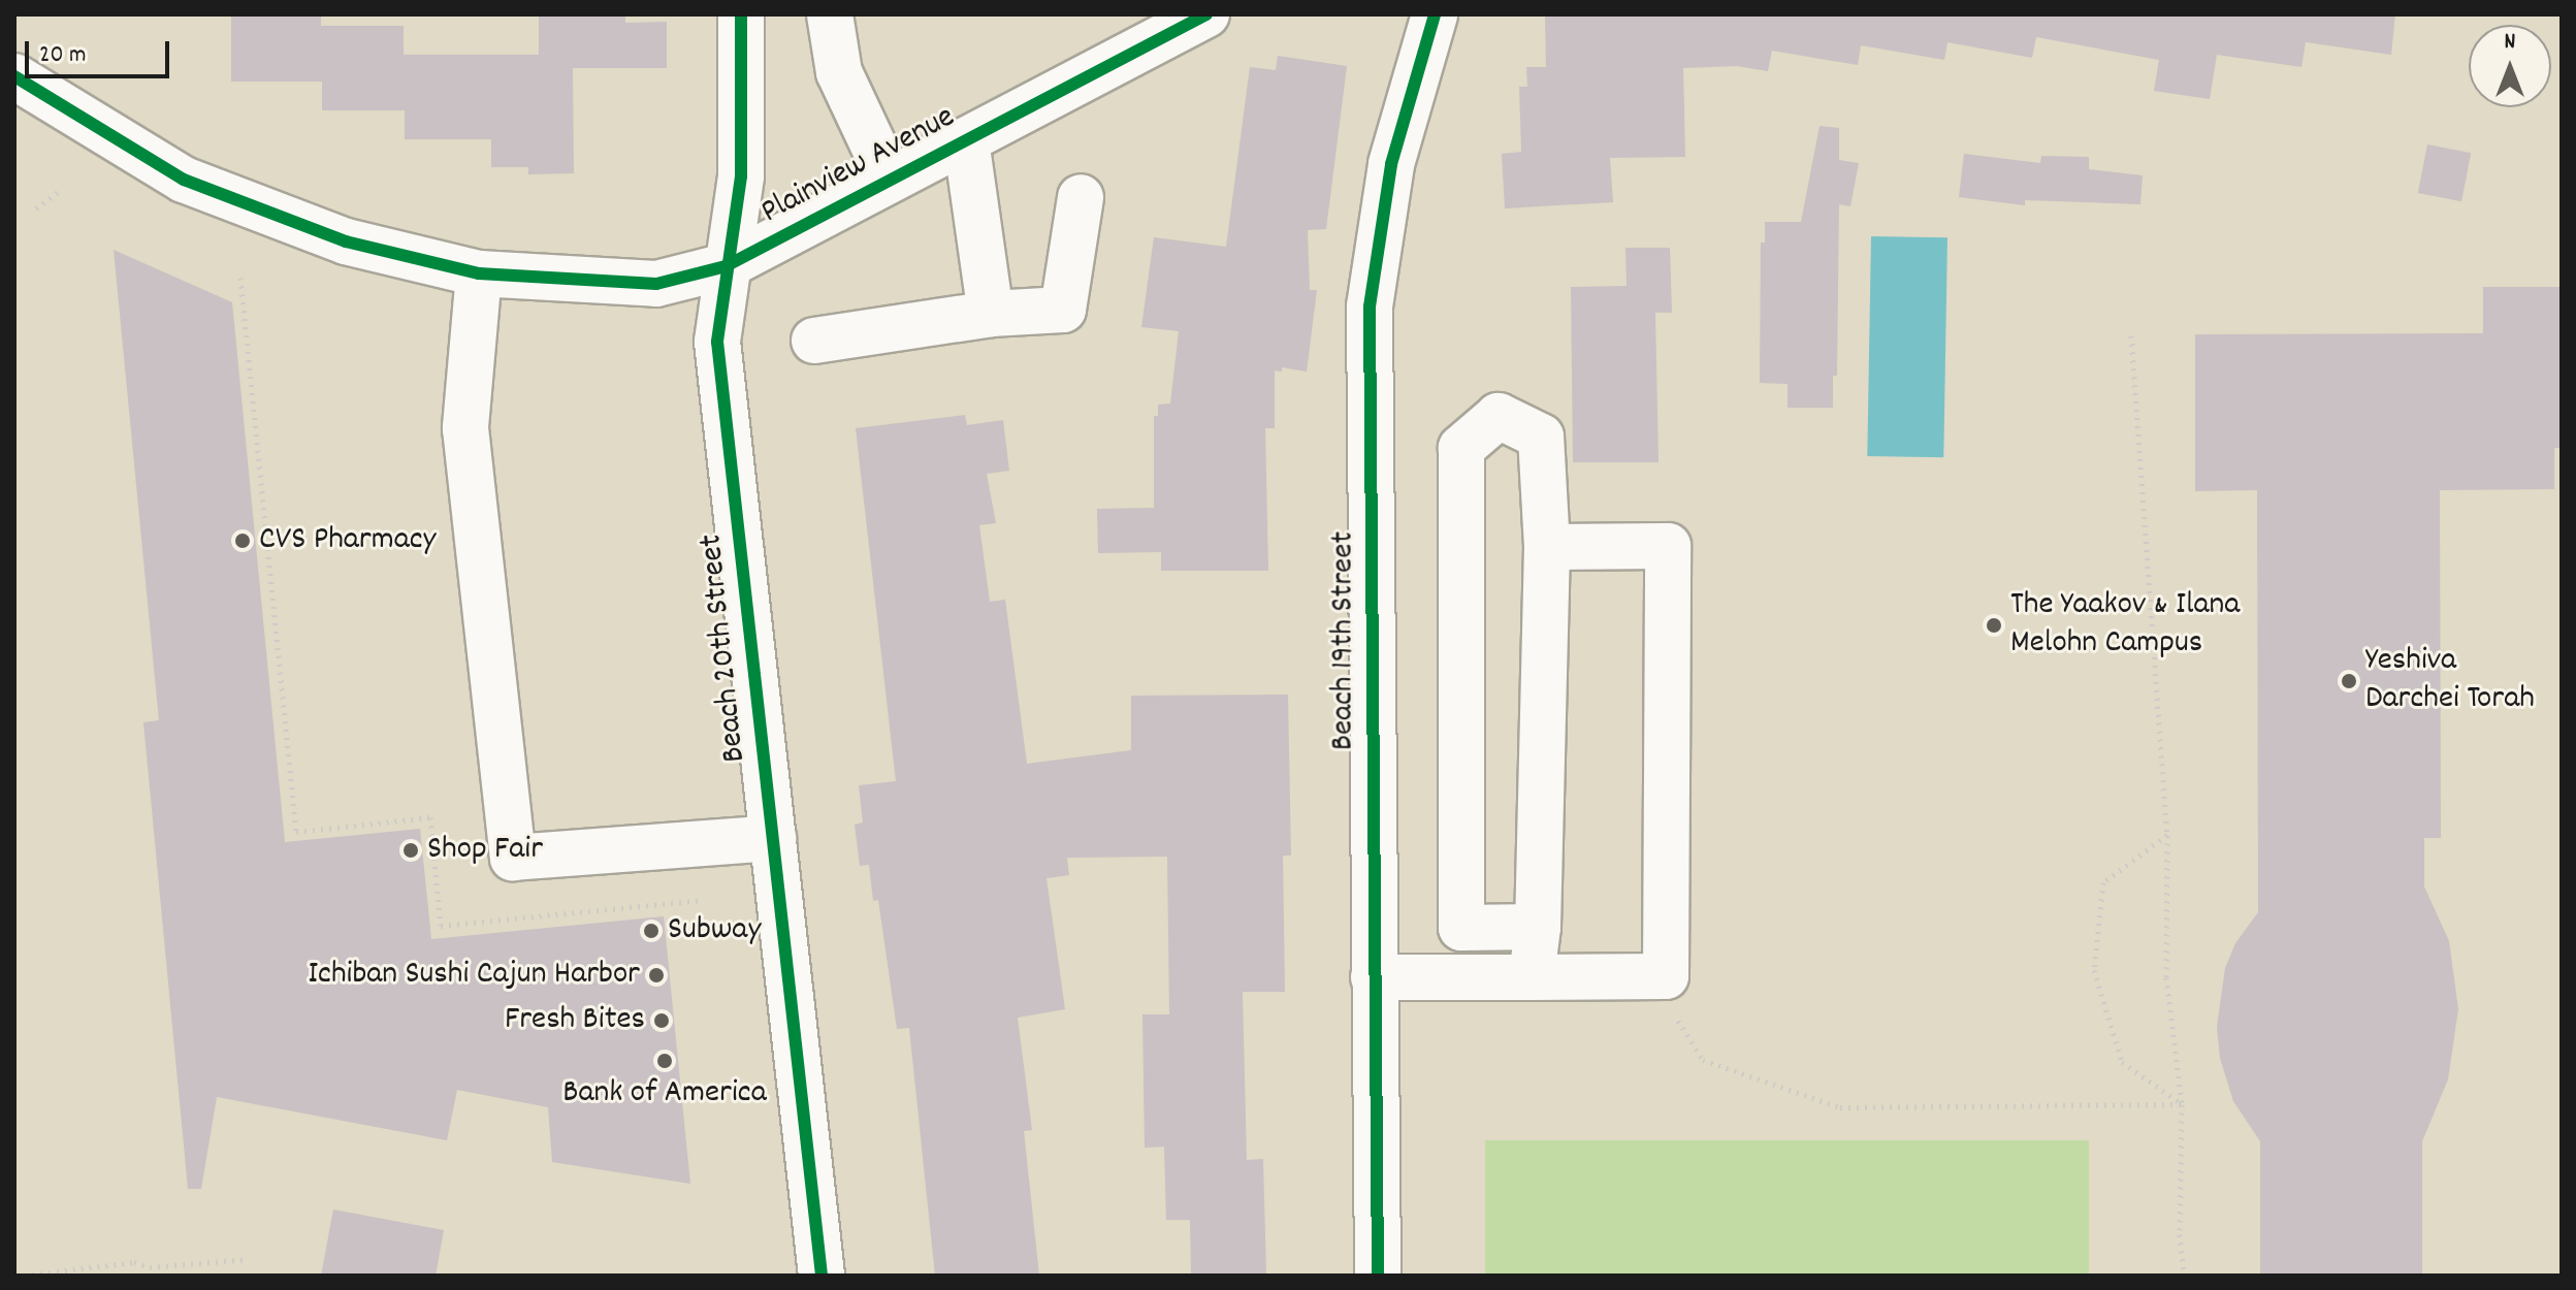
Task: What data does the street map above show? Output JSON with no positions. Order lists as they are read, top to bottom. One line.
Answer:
{"streets":{"street":["Plainview Avenue","Beach 19th Street","Beach 20th Street"]},"crossings":[["Plainview Avenue","Beach 20th Street"]],"places":["CVS Pharmacy","The Yaakov & Ilana Melohn Campus","Yeshiva Darchei Torah","Shop Fair","Subway","Ichiban Sushi Cajun Harbor","Fresh Bites","Bank of America"],"scale_bar":"20 m","north":"top"}
